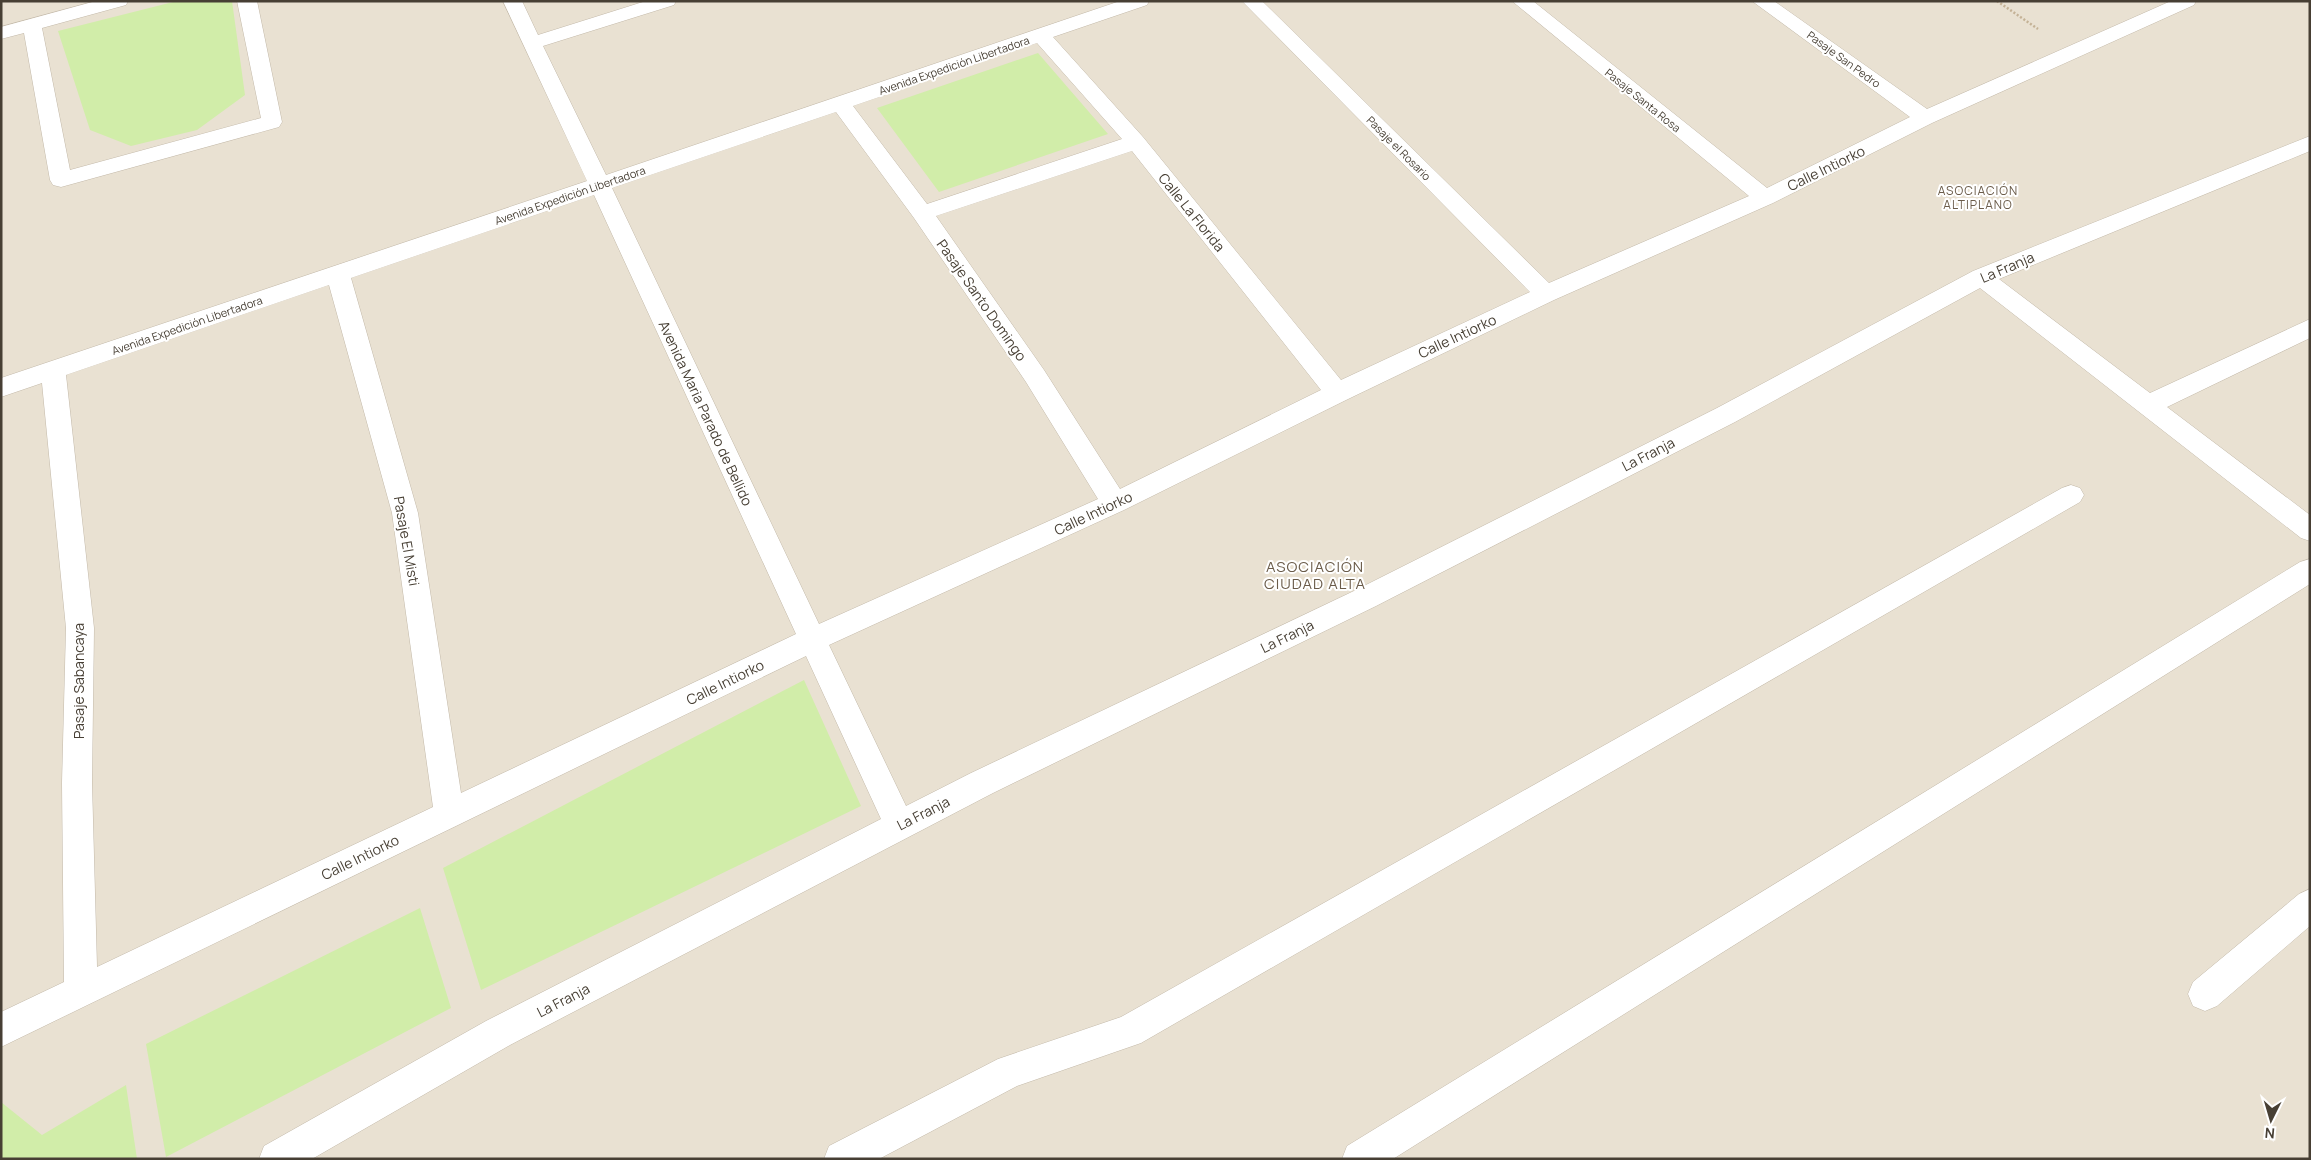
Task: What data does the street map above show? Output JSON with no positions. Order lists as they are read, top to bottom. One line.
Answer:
{"streets":{"street":["Pasaje San Pedro","Avenida Expedición Libertadora","Pasaje Santa Rosa","Pasaje el Rosario","Calle Intiorko","Calle La Florida","La Franja","Pasaje Santo Domingo","Avenida Maria Parado de Bellido","Pasaje El Misti","Pasaje Sabancaya"]},"crossings":[["Pasaje San Pedro","Calle Intiorko"],["Avenida Expedición Libertadora","Calle La Florida"],["Avenida Expedición Libertadora","Pasaje Santo Domingo"],["Avenida Expedición Libertadora","Avenida Maria Parado de Bellido"],["Avenida Expedición Libertadora","Pasaje El Misti"],["Avenida Expedición Libertadora","Pasaje Sabancaya"],["Pasaje Santa Rosa","Calle Intiorko"],["Pasaje el Rosario","Calle Intiorko"],["Calle Intiorko","Calle La Florida"],["Calle Intiorko","Pasaje Santo Domingo"],["Calle Intiorko","Avenida Maria Parado de Bellido"],["Calle Intiorko","Pasaje El Misti"],["Calle Intiorko","Pasaje Sabancaya"],["La Franja","Avenida Maria Parado de Bellido"]],"districts":["ASOCIACIÓN ALTIPLANO","ASOCIACIÓN CIUDAD ALTA"],"north":"bottom"}
